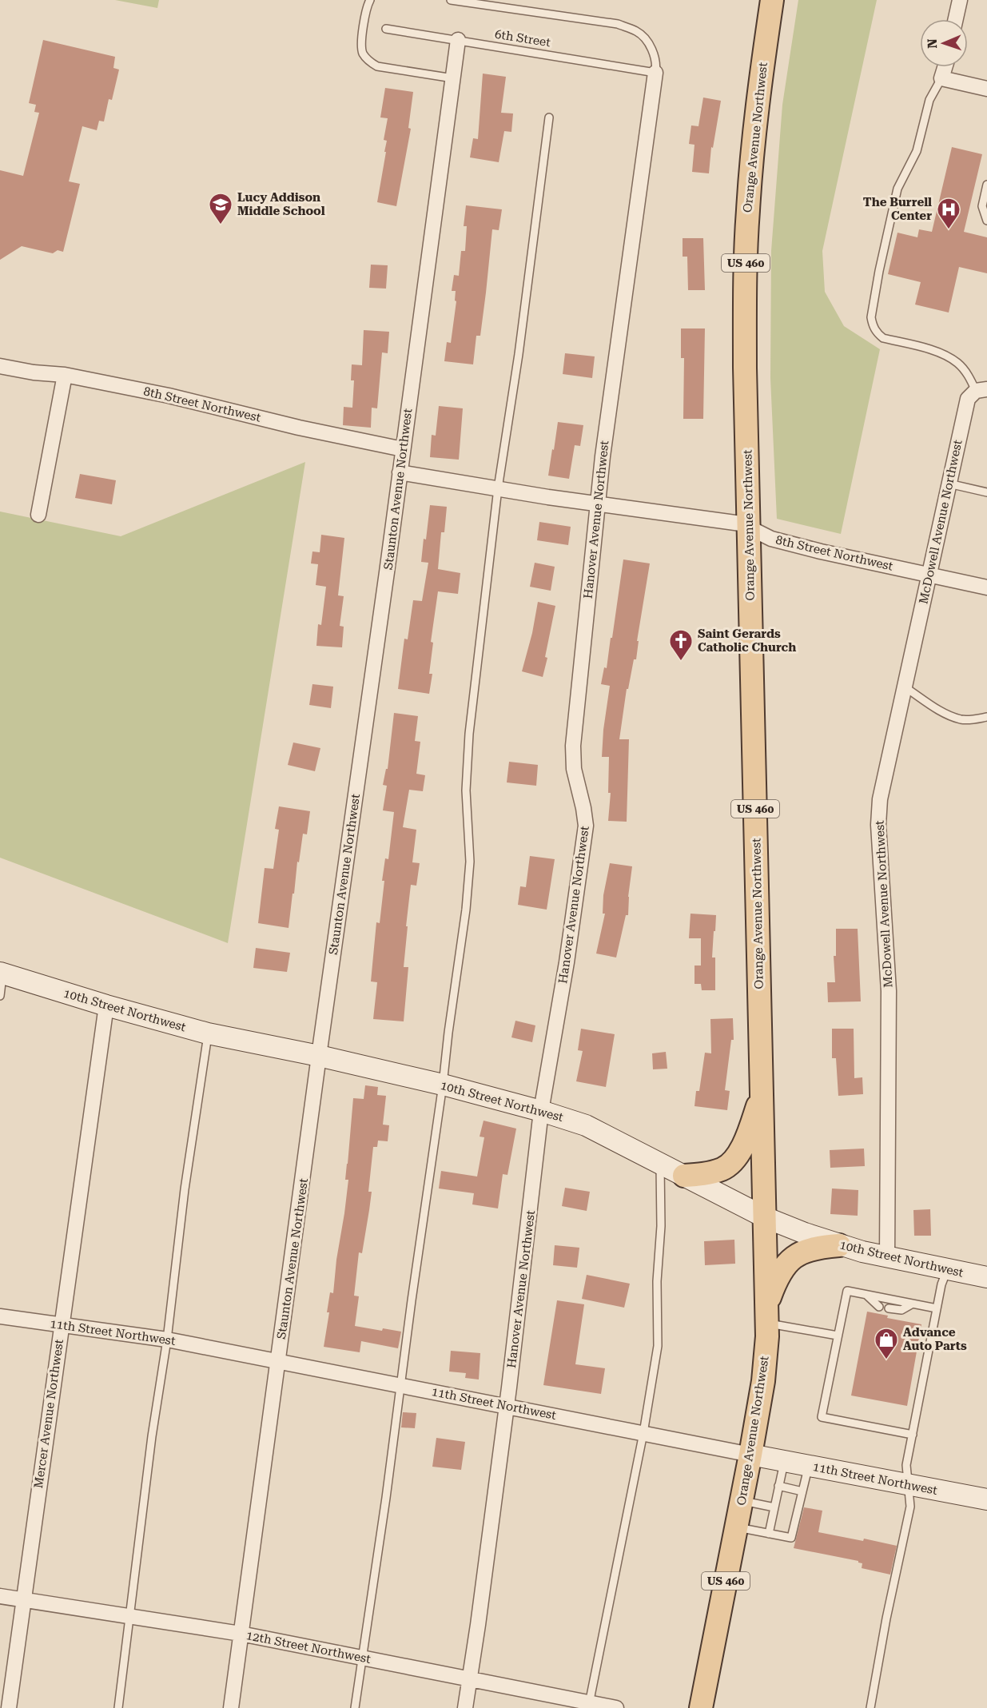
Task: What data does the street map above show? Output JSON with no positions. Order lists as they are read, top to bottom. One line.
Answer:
{"streets":{"main road":["Orange Avenue Northwest","US 460","10th Street Northwest","11th Street Northwest"],"street":["8th Street Northwest","Staunton Avenue Northwest","Hanover Avenue Northwest","McDowell Avenue Northwest","Mercer Avenue Northwest","12th Street Northwest"],"lane":["6th Street"]},"crossings":[["6th Street","Staunton Avenue Northwest"],["6th Street","Hanover Avenue Northwest"],["Orange Avenue Northwest","8th Street Northwest"],["Orange Avenue Northwest","10th Street Northwest"],["Orange Avenue Northwest","11th Street Northwest"],["8th Street Northwest","Staunton Avenue Northwest"],["8th Street Northwest","Hanover Avenue Northwest"],["8th Street Northwest","McDowell Avenue Northwest"],["Staunton Avenue Northwest","10th Street Northwest"],["Staunton Avenue Northwest","11th Street Northwest"],["Staunton Avenue Northwest","12th Street Northwest"],["Hanover Avenue Northwest","10th Street Northwest"],["Hanover Avenue Northwest","11th Street Northwest"],["Hanover Avenue Northwest","12th Street Northwest"],["McDowell Avenue Northwest","10th Street Northwest"],["10th Street Northwest","Mercer Avenue Northwest"],["11th Street Northwest","Mercer Avenue Northwest"],["Mercer Avenue Northwest","12th Street Northwest"]],"places":{"school or university":["Lucy Addison Middle School"],"hospital":["The Burrell Center"],"church":["Saint Gerards Catholic Church"],"shop":["Advance Auto Parts"]},"north":"left"}
